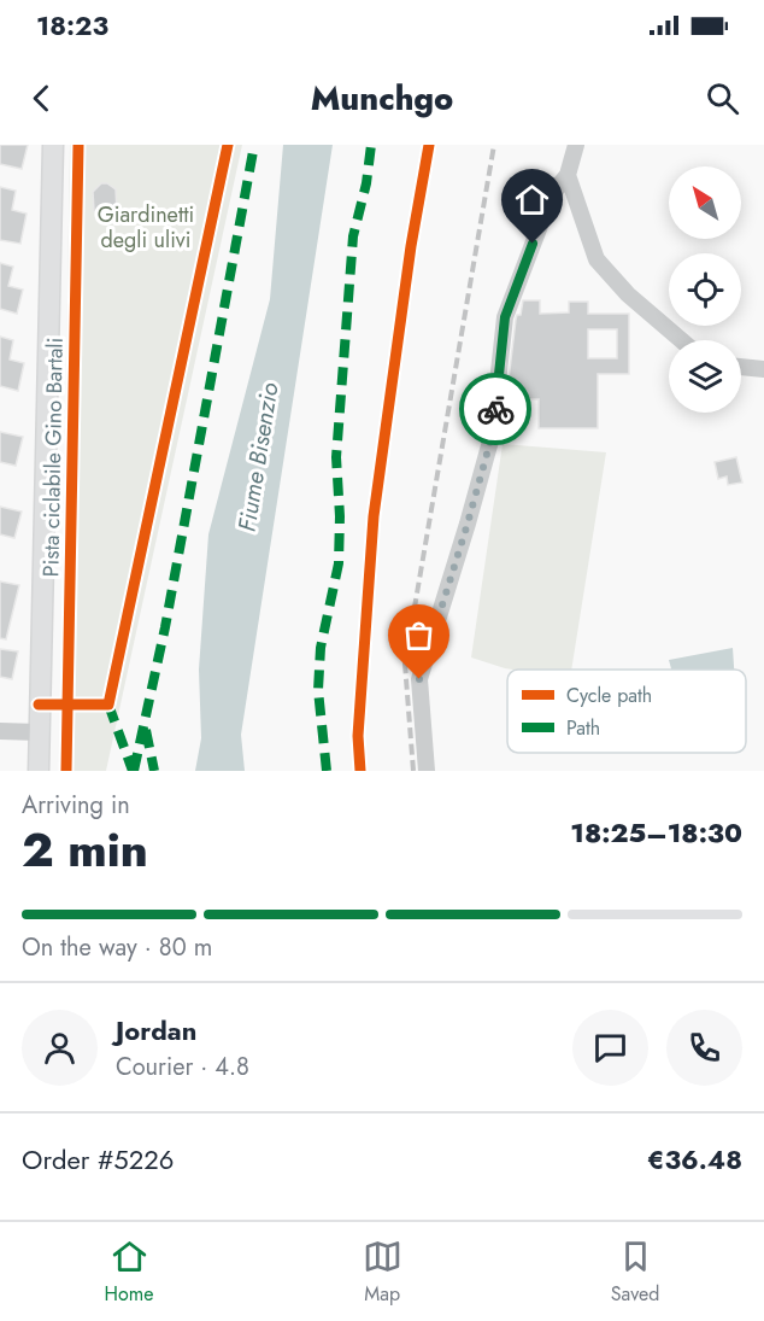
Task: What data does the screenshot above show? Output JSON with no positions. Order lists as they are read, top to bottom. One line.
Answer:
{"streets":{"cycle path":["Pista ciclabile Gino Bartali"]},"water":["Fiume Bisenzio"],"parks":["Giardinetti degli ulivi"],"legend":["Cycle path","Path"],"north":"top left","page":{"status":"18:23","header":"Munchgo","heading":["2 min","Arriving in","18:25–18:30"],"panel":["Jordan","Courier · 4.8","Order #5226","€36.48"],"bar":"On the way · 80 m","tabs":["Home","Map","Saved"]}}
